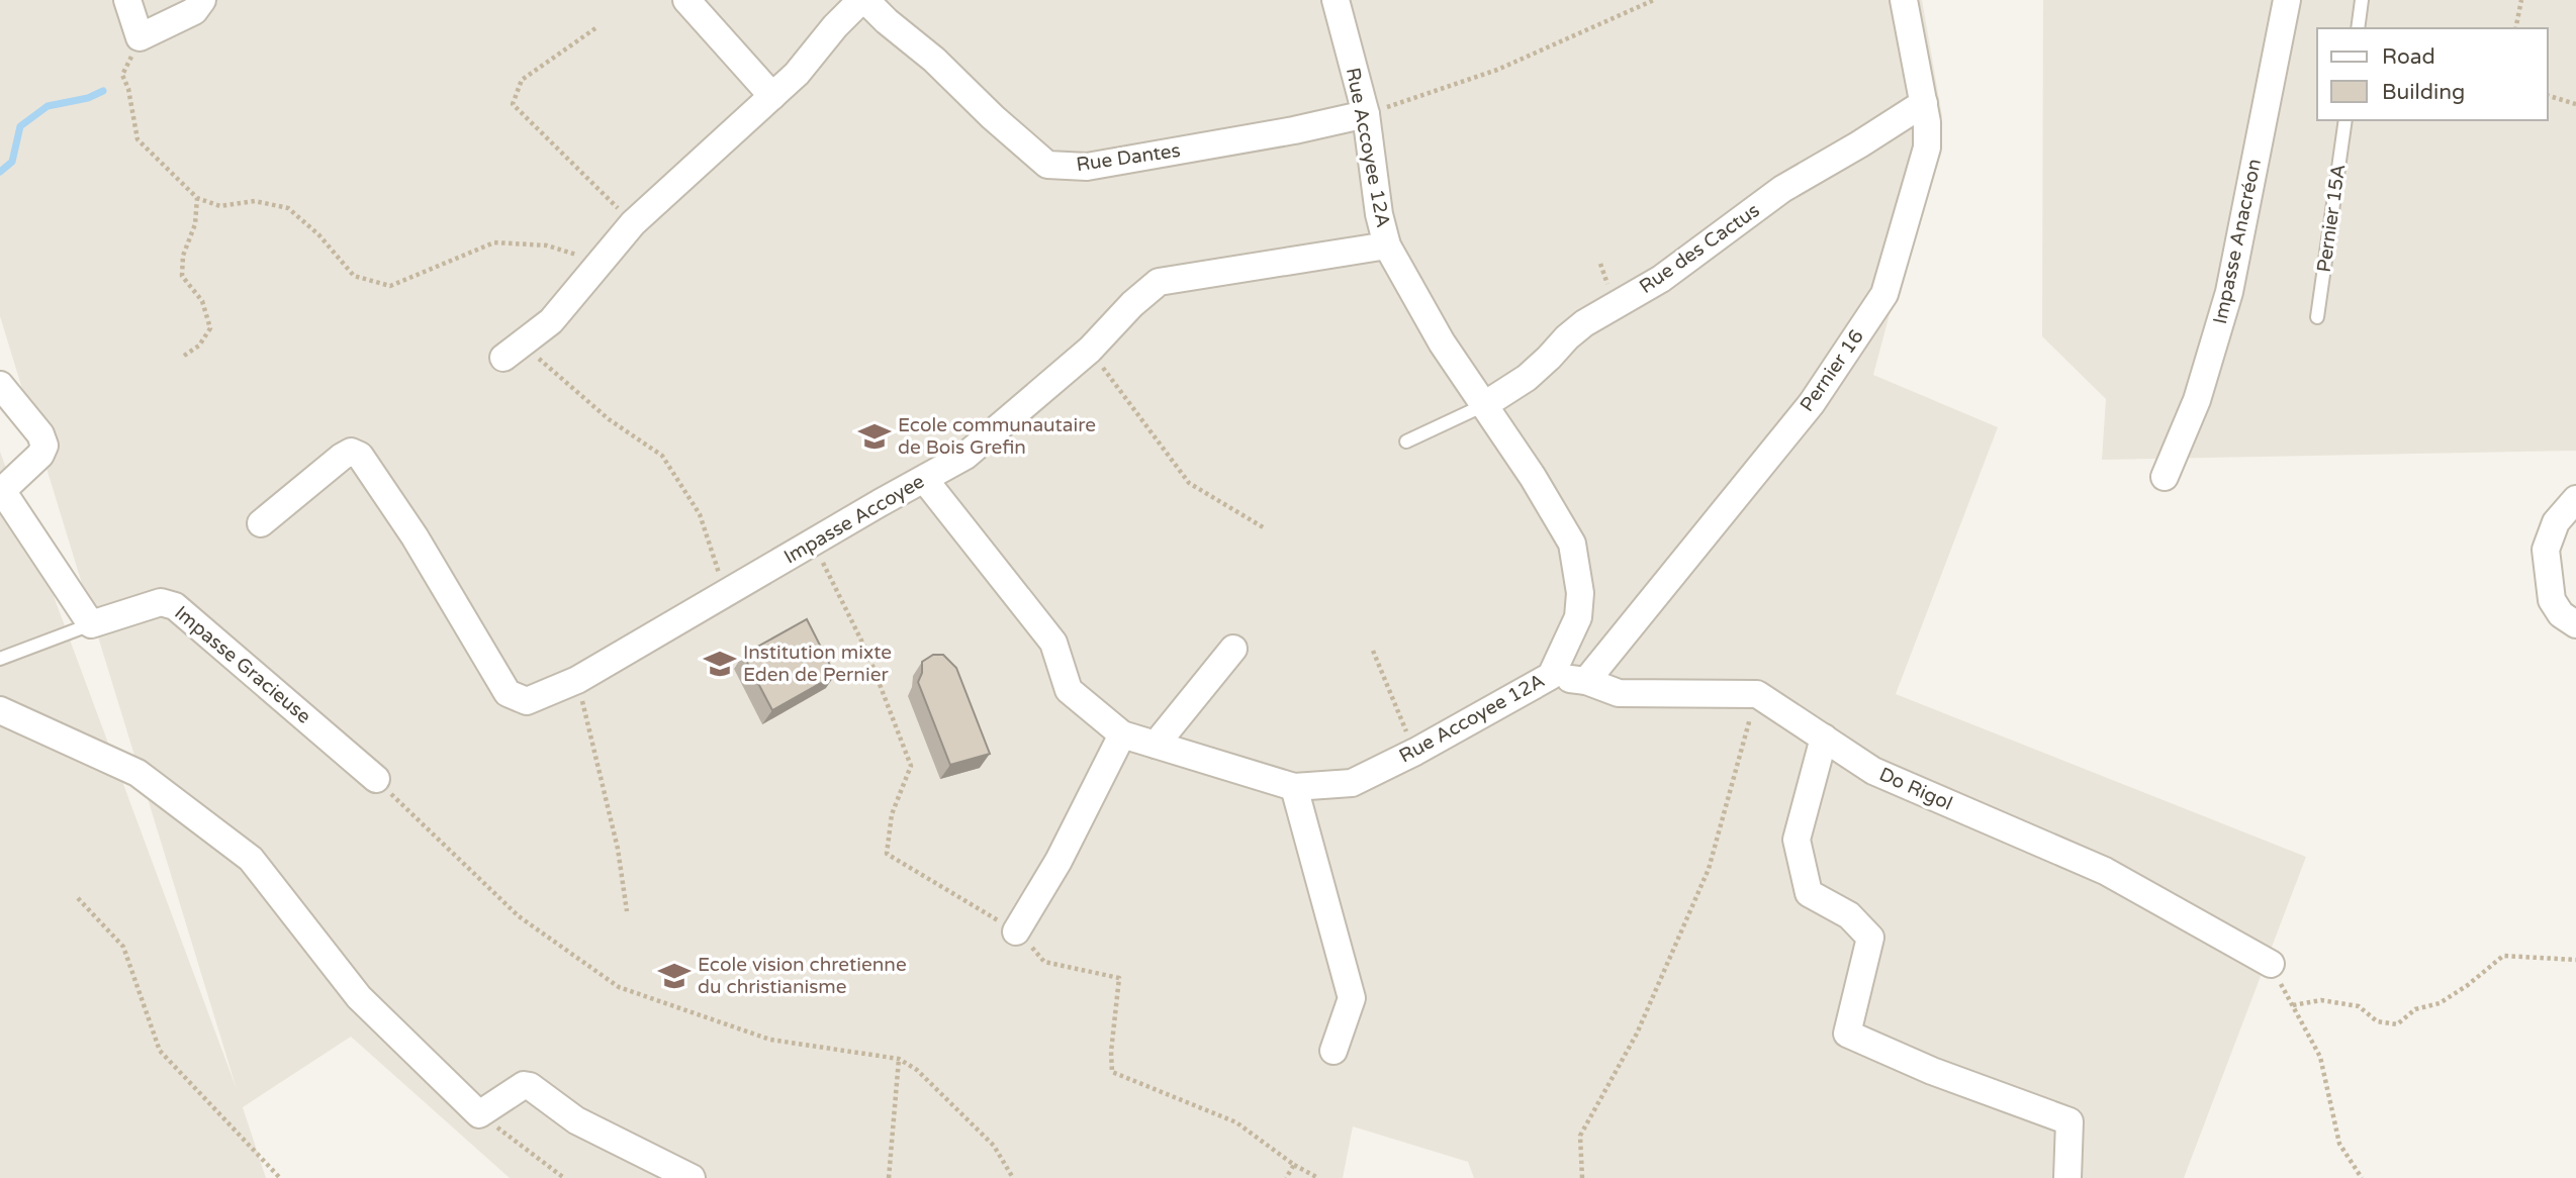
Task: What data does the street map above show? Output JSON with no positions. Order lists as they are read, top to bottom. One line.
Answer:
{"streets":{"street":["Rue Accoyee 12A","Rue Dantes","Impasse Anacréon","Rue des Cactus","Pernier 16","Impasse Accoyee","Impasse Gracieuse","Do Rigol"],"lane":["Pernier 15A"]},"crossings":[["Rue Accoyee 12A","Rue Dantes"],["Rue Accoyee 12A","Rue des Cactus"],["Rue Accoyee 12A","Impasse Accoyee"],["Rue des Cactus","Pernier 16"]],"places":{"school or university":["Ecole communautaire de Bois Grefin","Institution mixte Eden de Pernier","Ecole vision chretienne du christianisme"]},"legend":["Road","Building"]}
